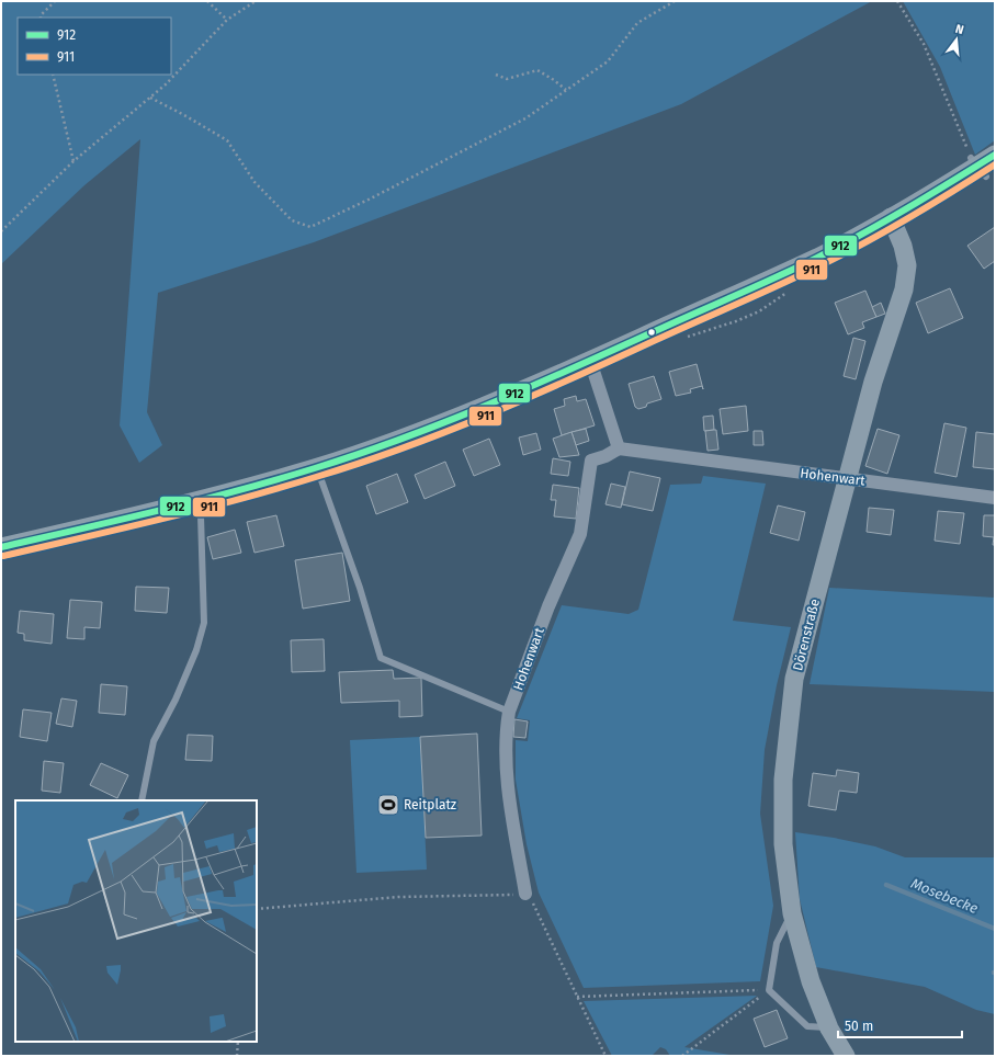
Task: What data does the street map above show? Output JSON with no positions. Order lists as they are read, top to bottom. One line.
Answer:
{"streets":{"main road":["Dörenstraße"],"street":["Hohenwart"]},"crossings":[["Hohenwart","Dörenstraße"]],"water":["Mosebecke"],"places":{"sports":["Reitplatz"]},"lines":["transit line 912","transit line 911"],"legend":["912","911"],"scale_bar":"50 m","north":"top"}
